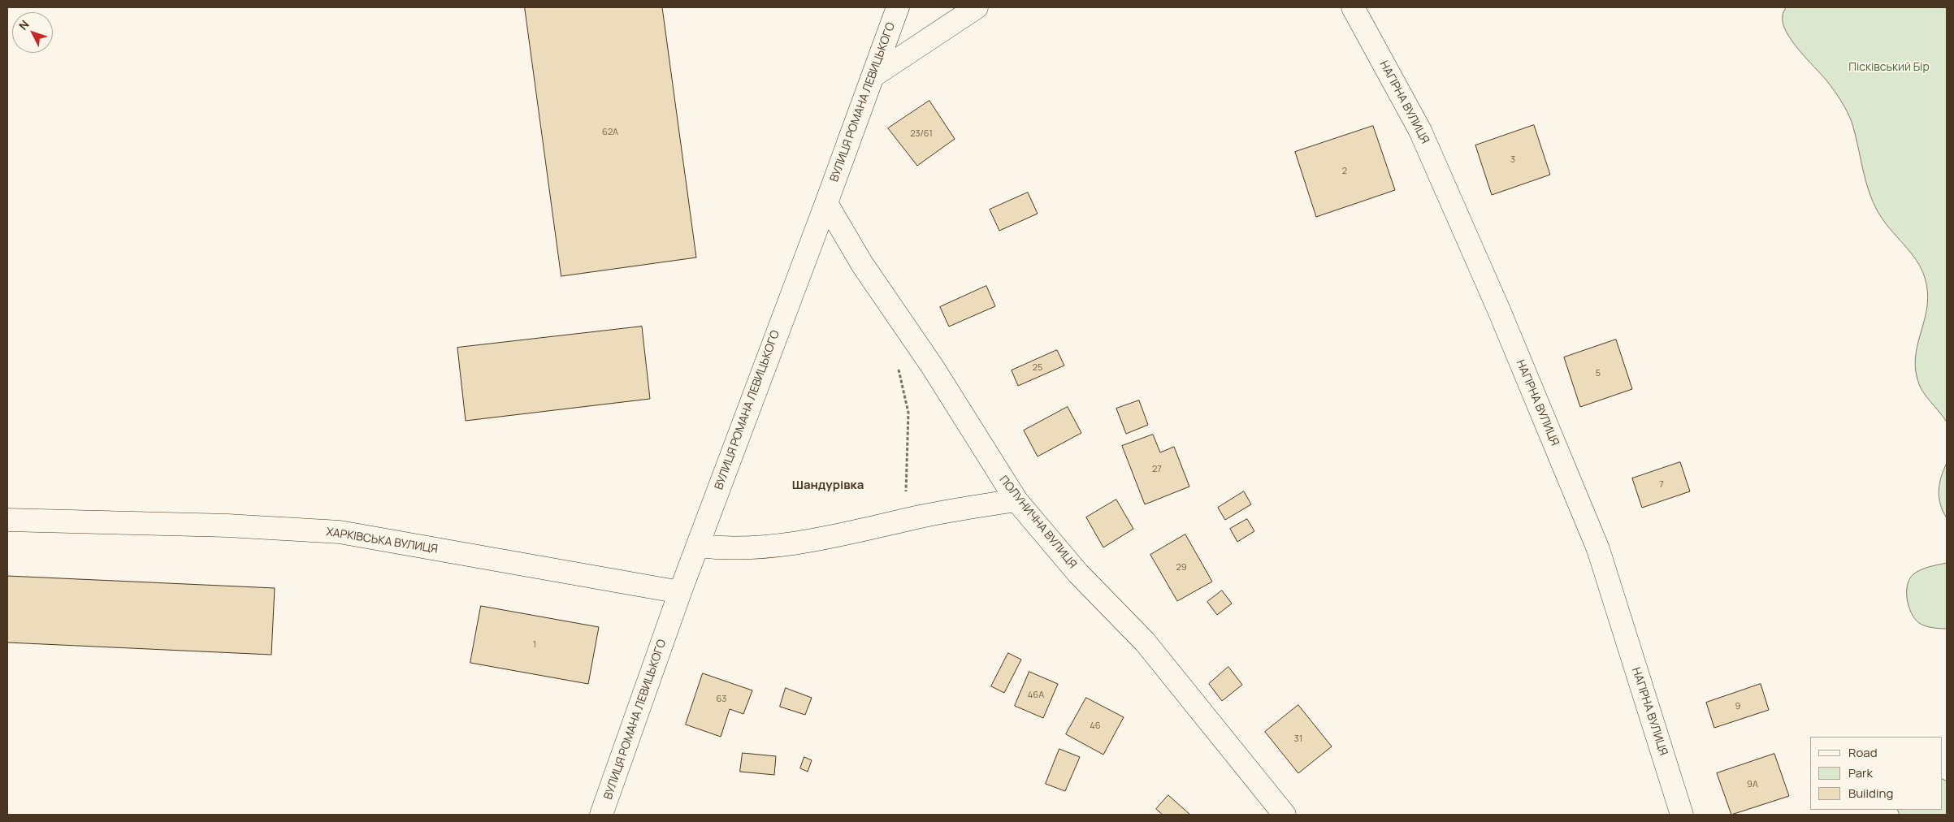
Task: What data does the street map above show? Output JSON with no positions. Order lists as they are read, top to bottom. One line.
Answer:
{"streets":{"street":["ВУЛИЦЯ РОМАНА ЛЕВИЦЬКОГО","НАГІРНА ВУЛИЦЯ","ПОЛУНИЧНА ВУЛИЦЯ","ХАРКІВСЬКА ВУЛИЦЯ"]},"crossings":[["ВУЛИЦЯ РОМАНА ЛЕВИЦЬКОГО","ПОЛУНИЧНА ВУЛИЦЯ"],["ВУЛИЦЯ РОМАНА ЛЕВИЦЬКОГО","ХАРКІВСЬКА ВУЛИЦЯ"]],"districts":["Шандурівка"],"parks":["Пісківський Бір"],"house_numbers":["62А","23/61","3","2","25","5","27","7","29","1","46А","63","9","46","31","9А"],"legend":["Road","Park","Building"],"north":"top left"}
